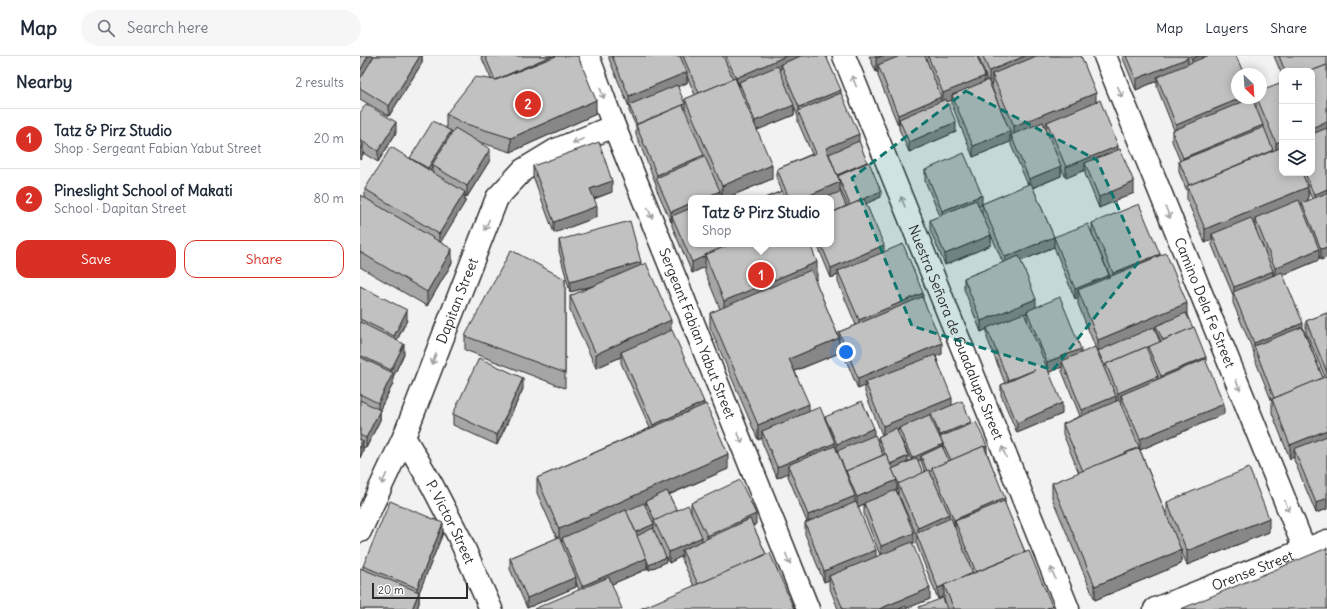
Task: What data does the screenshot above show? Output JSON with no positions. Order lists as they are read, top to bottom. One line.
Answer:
{"streets":{"street":["Dapitan Street","Camino Dela Fe Street","Nuestra Señora de Guadalupe Street","Sergeant Fabian Yabut Street","P. Victor Street","Orense Street"]},"crossings":[["Dapitan Street","Sergeant Fabian Yabut Street"],["Dapitan Street","P. Victor Street"],["Camino Dela Fe Street","Orense Street"]],"one_way":["Dapitan Street","Camino Dela Fe Street","Nuestra Señora de Guadalupe Street","Sergeant Fabian Yabut Street"],"scale_bar":"20 m","north":"bottom right","page":{"header":"Map","search":"Search here","nav":["Map","Layers","Share"],"heading":["Nearby","2 results"],"map_buttons":["+","−"],"pins":["2","1"],"list":[{"mark":"1","name":"Tatz & Pirz Studio","note":"Shop · Sergeant Fabian Yabut Street","value":"20 m"},{"mark":"2","name":"Pineslight School of Makati","note":"School · Dapitan Street","value":"80 m"}],"popup":["Tatz & Pirz Studio","Shop"],"buttons":["Save","Share"],"scale":"20 m"}}
